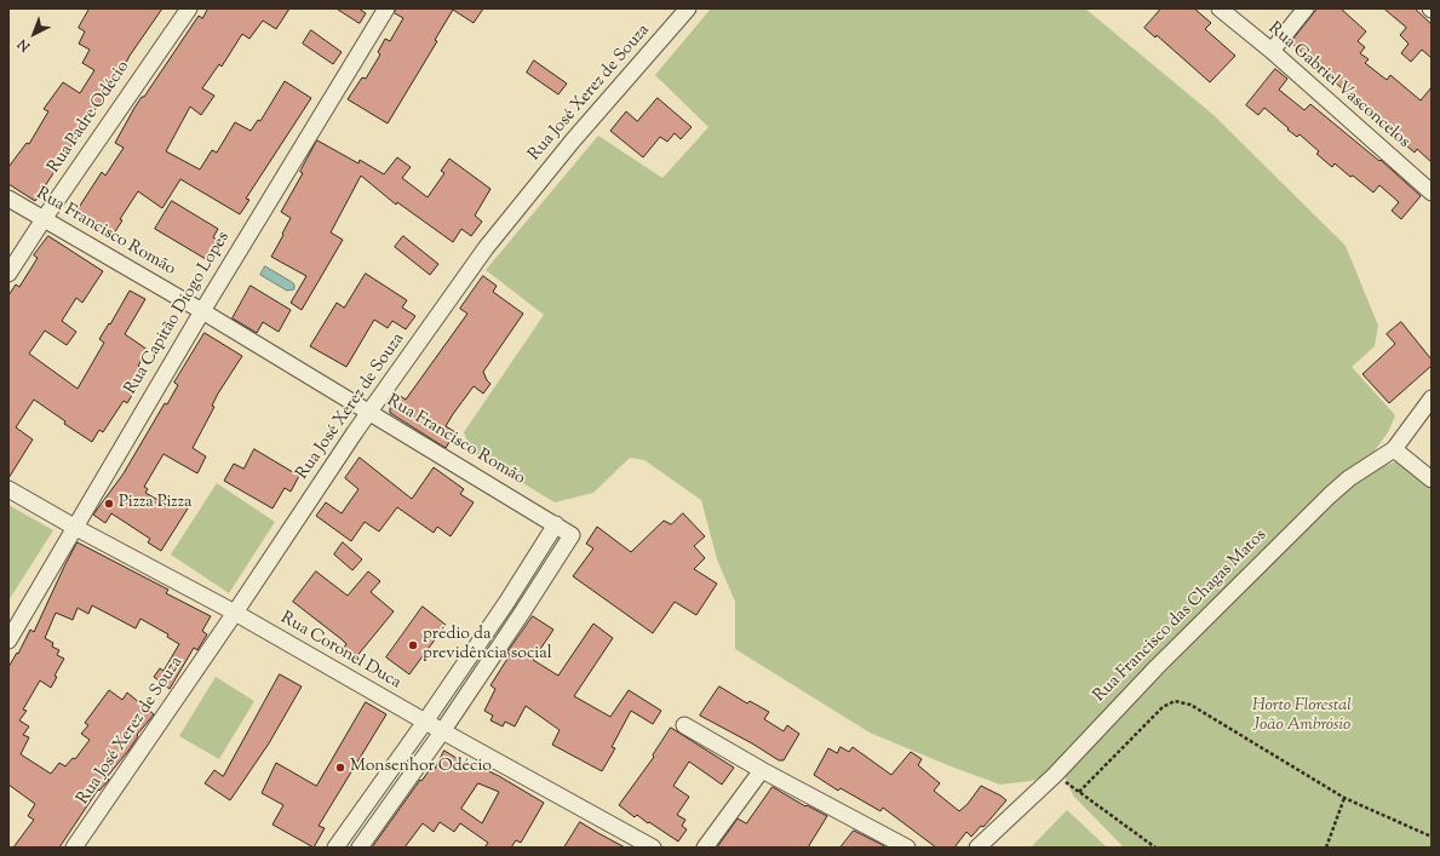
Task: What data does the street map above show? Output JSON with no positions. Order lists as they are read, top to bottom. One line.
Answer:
{"streets":{"street":["Rua Gabriel Vasconcelos","Rua José Xerez de Souza","Rua Padre Odécio","Rua Francisco Romão","Rua Capitão Diogo Lopes","Rua Francisco das Chagas Matos","Rua Coronel Duca"]},"crossings":[["Rua José Xerez de Souza","Rua Francisco Romão"],["Rua José Xerez de Souza","Rua Coronel Duca"],["Rua Padre Odécio","Rua Francisco Romão"],["Rua Francisco Romão","Rua Capitão Diogo Lopes"],["Rua Capitão Diogo Lopes","Rua Coronel Duca"]],"parks":["Horto Florestal João Ambrósio"],"places":["Pizza Pizza","prédio da previdência social","Monsenhor Odécio"],"north":"bottom left"}
